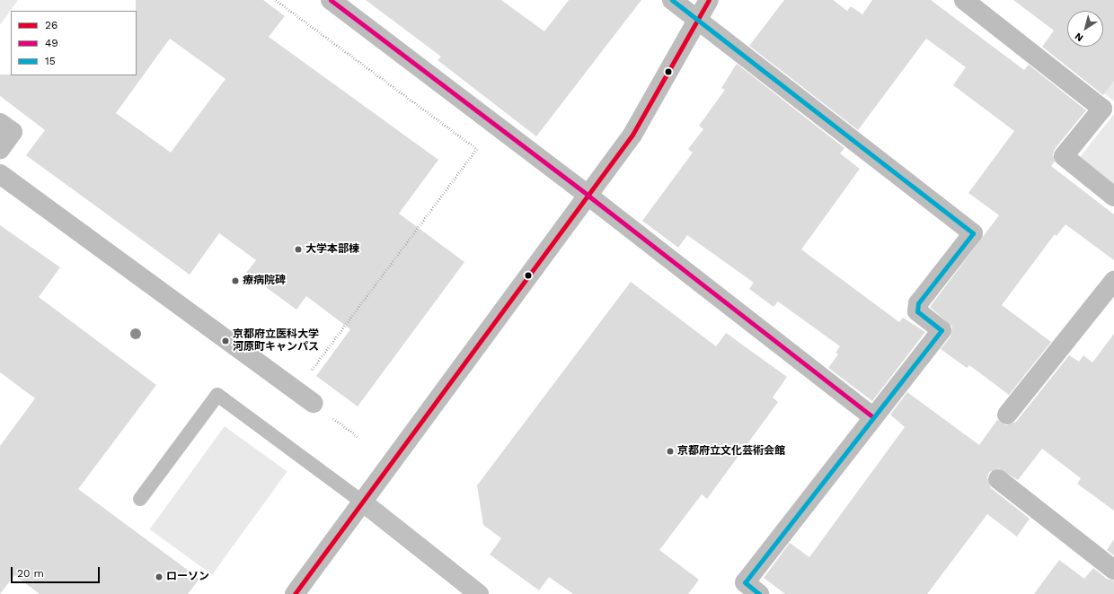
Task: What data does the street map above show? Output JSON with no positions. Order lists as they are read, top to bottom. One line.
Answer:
{"places":["大学本部棟","療病院碑","京都府立医科大学 河原町キャンパス","京都府立文化芸術会館","ローソン"],"lines":["transit line 26","transit line 49","transit line 15"],"legend":["26","49","15"],"scale_bar":"20 m","north":"bottom left"}
